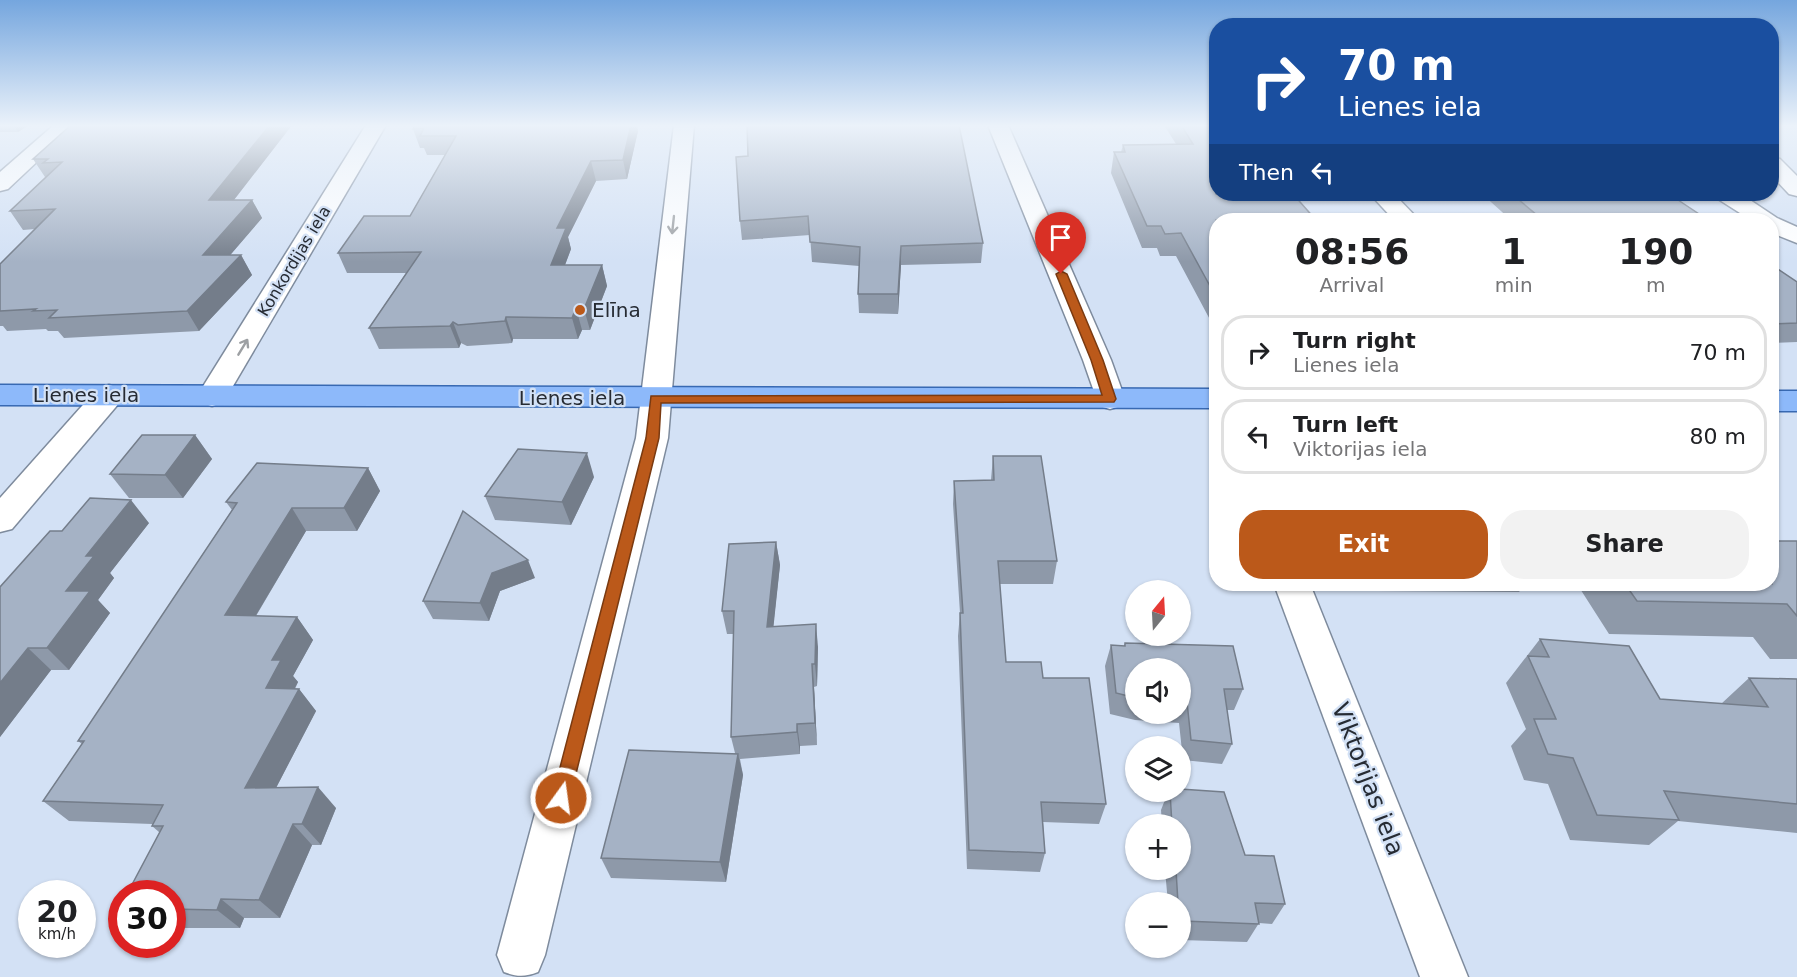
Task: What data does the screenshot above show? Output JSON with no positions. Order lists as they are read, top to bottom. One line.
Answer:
{"streets":{"main road":["Lienes iela"],"street":["Konkordijas iela","Viktorijas iela"]},"crossings":[["Konkordijas iela","Lienes iela"]],"one_way":["Konkordijas iela"],"places":["Elīna"],"north":"top","page":{"turn":["70 m","Lienes iela"],"then":"Then","eta":["08:56","Arrival","1","min","190","m"],"list":[{"name":"Turn right","note":"Lienes iela","value":"70 m"},{"name":"Turn left","note":"Viktorijas iela","value":"80 m"}],"buttons":["Exit","Share"],"map_buttons":["+","−"],"speed":"20 km/h","limit":"30"}}
